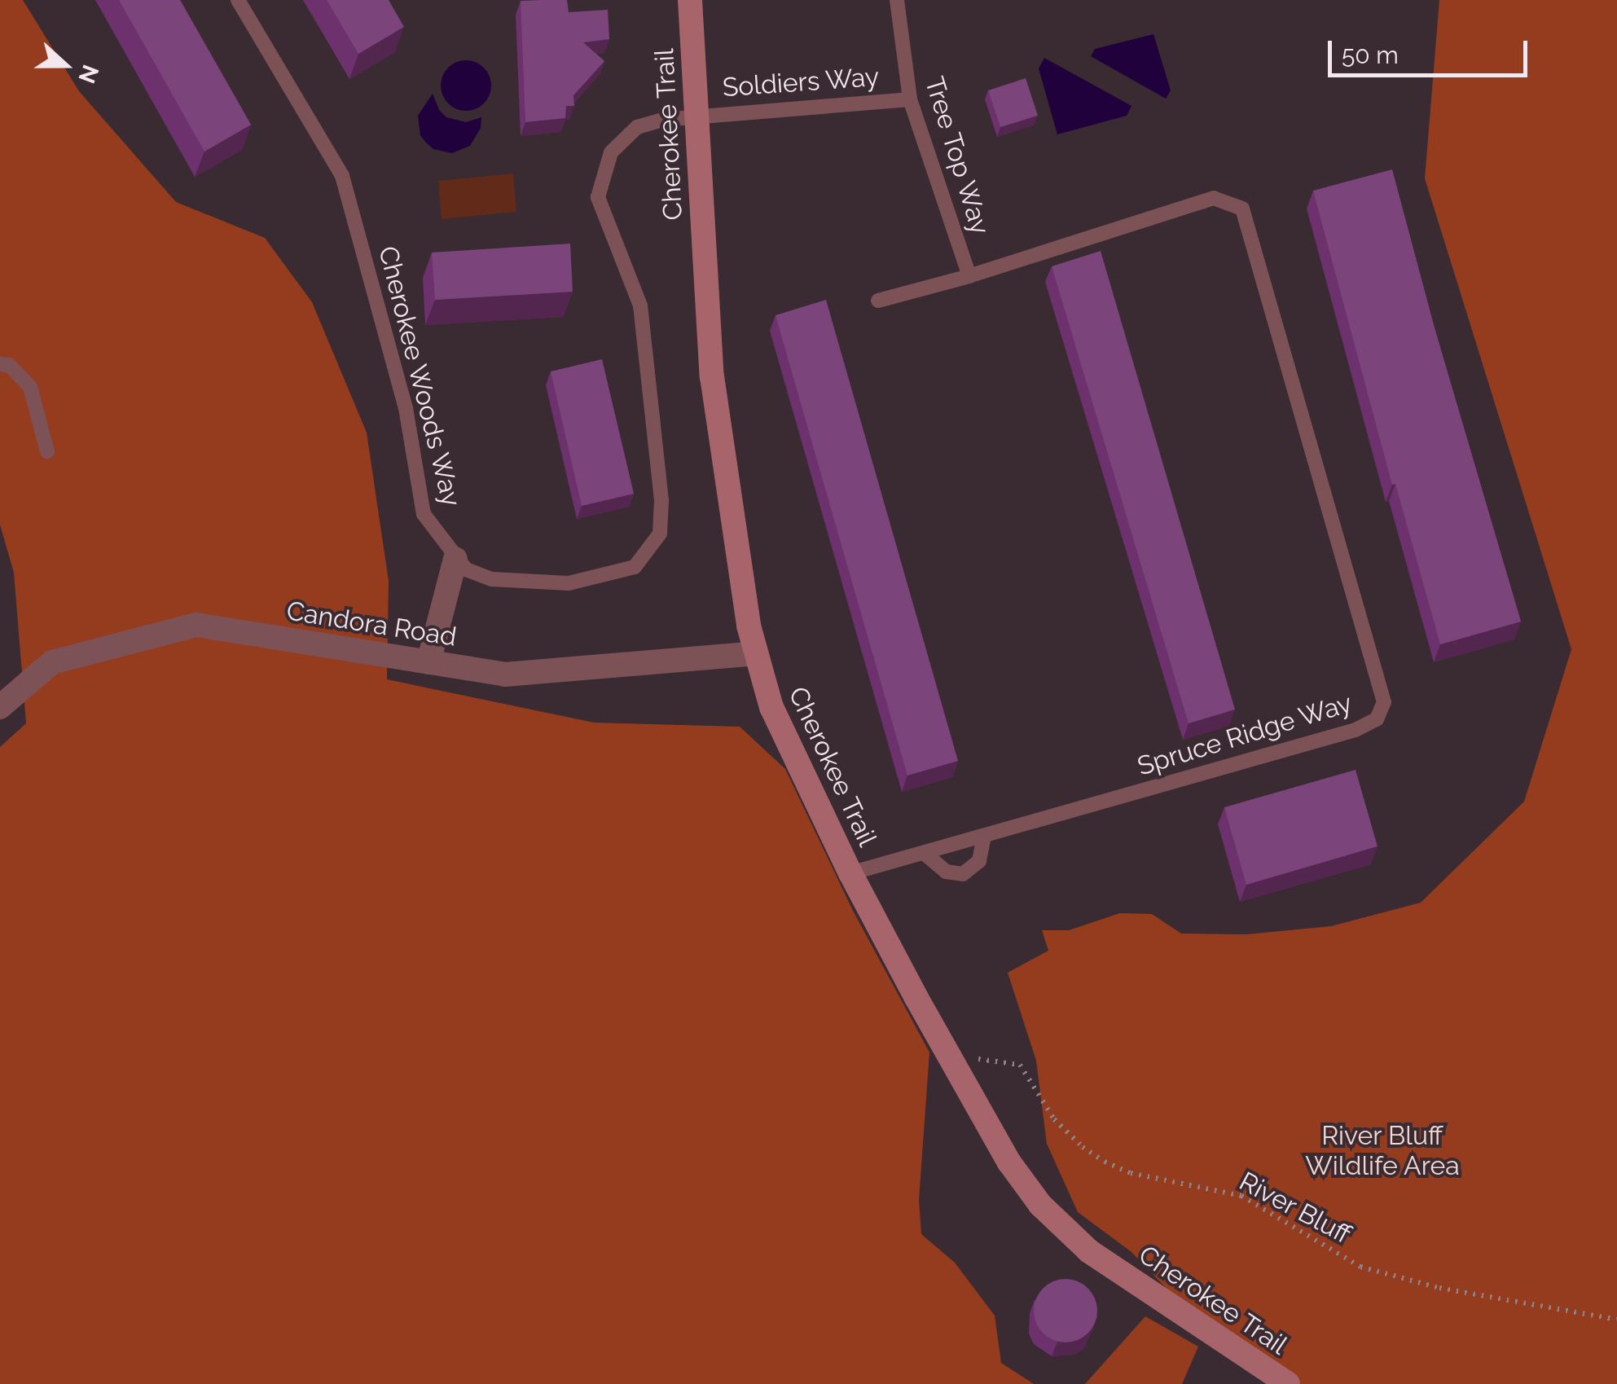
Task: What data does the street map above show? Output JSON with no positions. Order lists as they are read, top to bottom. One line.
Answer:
{"streets":{"street":["Cherokee Trail","Candora Road"],"lane":["Soldiers Way","Tree Top Way","Cherokee Woods Way","Spruce Ridge Way"],"path":["River Bluff"]},"crossings":[["Soldiers Way","Cherokee Trail"],["Soldiers Way","Tree Top Way"],["Soldiers Way","Cherokee Woods Way"],["Cherokee Trail","Cherokee Woods Way"],["Cherokee Trail","Candora Road"],["Cherokee Trail","Spruce Ridge Way"],["Cherokee Trail","River Bluff"],["Tree Top Way","Spruce Ridge Way"]],"parks":["River Bluff Wildlife Area"],"scale_bar":"50 m","north":"right"}
